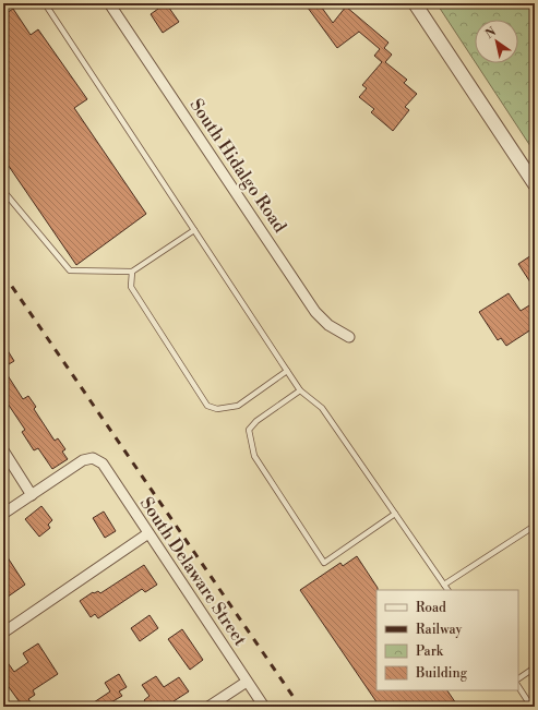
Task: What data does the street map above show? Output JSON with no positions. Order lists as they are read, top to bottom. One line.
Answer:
{"streets":{"street":["South Hidalgo Road","South Delaware Street"]},"legend":["Road","Railway","Park","Building"],"north":"top left"}
